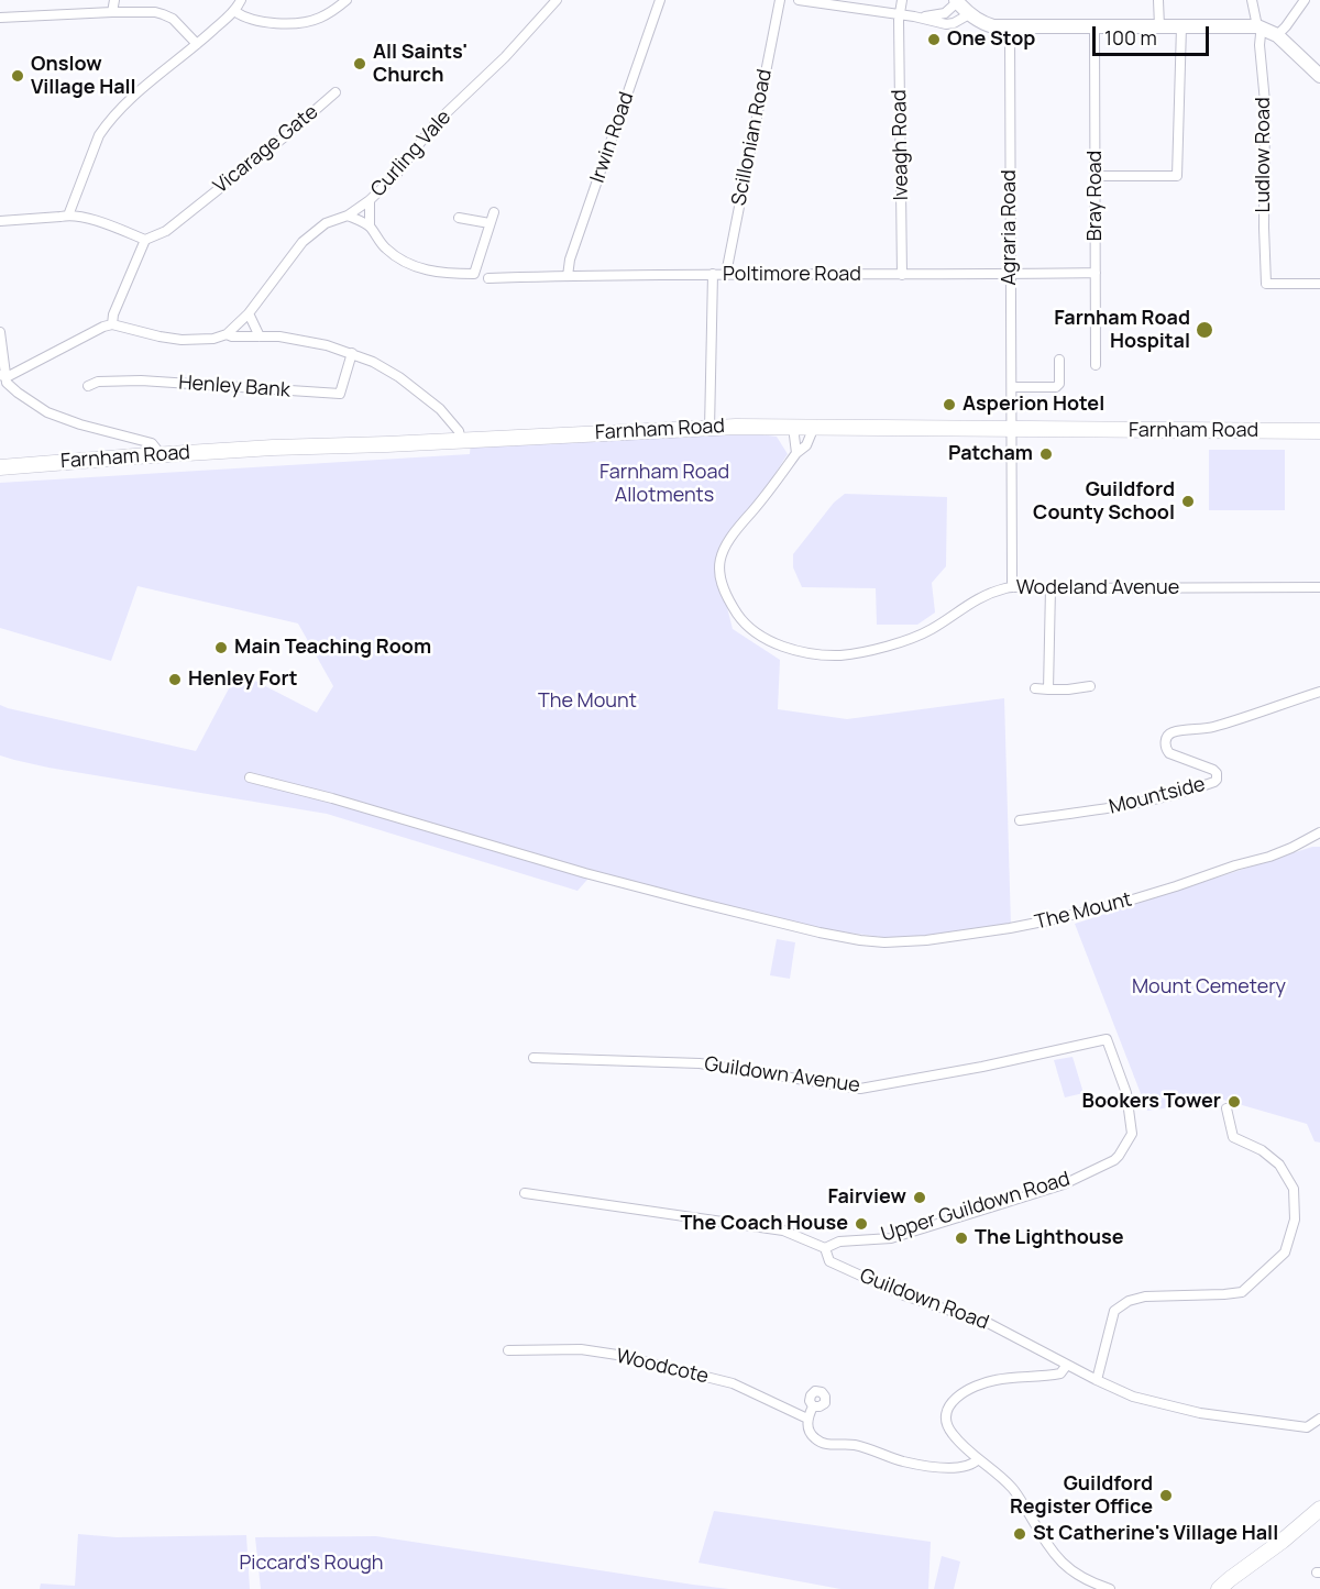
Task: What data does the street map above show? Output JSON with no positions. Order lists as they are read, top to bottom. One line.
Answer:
{"streets":{"main road":["Farnham Road"],"street":["Irwin Road","Scillonian Road","Iveagh Road","Vicarage Gate","Curling Vale","Ludlow Road","Bray Road","Agraria Road","Poltimore Road","Henley Bank","Wodeland Avenue","Mountside","The Mount","Guildown Avenue","Upper Guildown Road","Guildown Road","Woodcote"]},"crossings":[["Irwin Road","Poltimore Road"],["Scillonian Road","Poltimore Road"],["Iveagh Road","Poltimore Road"],["Bray Road","Poltimore Road"],["Agraria Road","Poltimore Road"],["Agraria Road","Farnham Road"],["Agraria Road","Wodeland Avenue"],["Farnham Road","Wodeland Avenue"],["Guildown Avenue","Upper Guildown Road"],["Upper Guildown Road","Guildown Road"]],"parks":["Farnham Road Allotments","The Mount","Mount Cemetery","Piccard's Rough"],"places":["One Stop","All Saints' Church","Onslow Village Hall","Farnham Road Hospital","Asperion Hotel","Patcham","Guildford County School","Main Teaching Room","Henley Fort","Bookers Tower","Fairview","The Coach House","The Lighthouse","Guildford Register Office","St Catherine's Village Hall"],"scale_bar":"100 m"}
